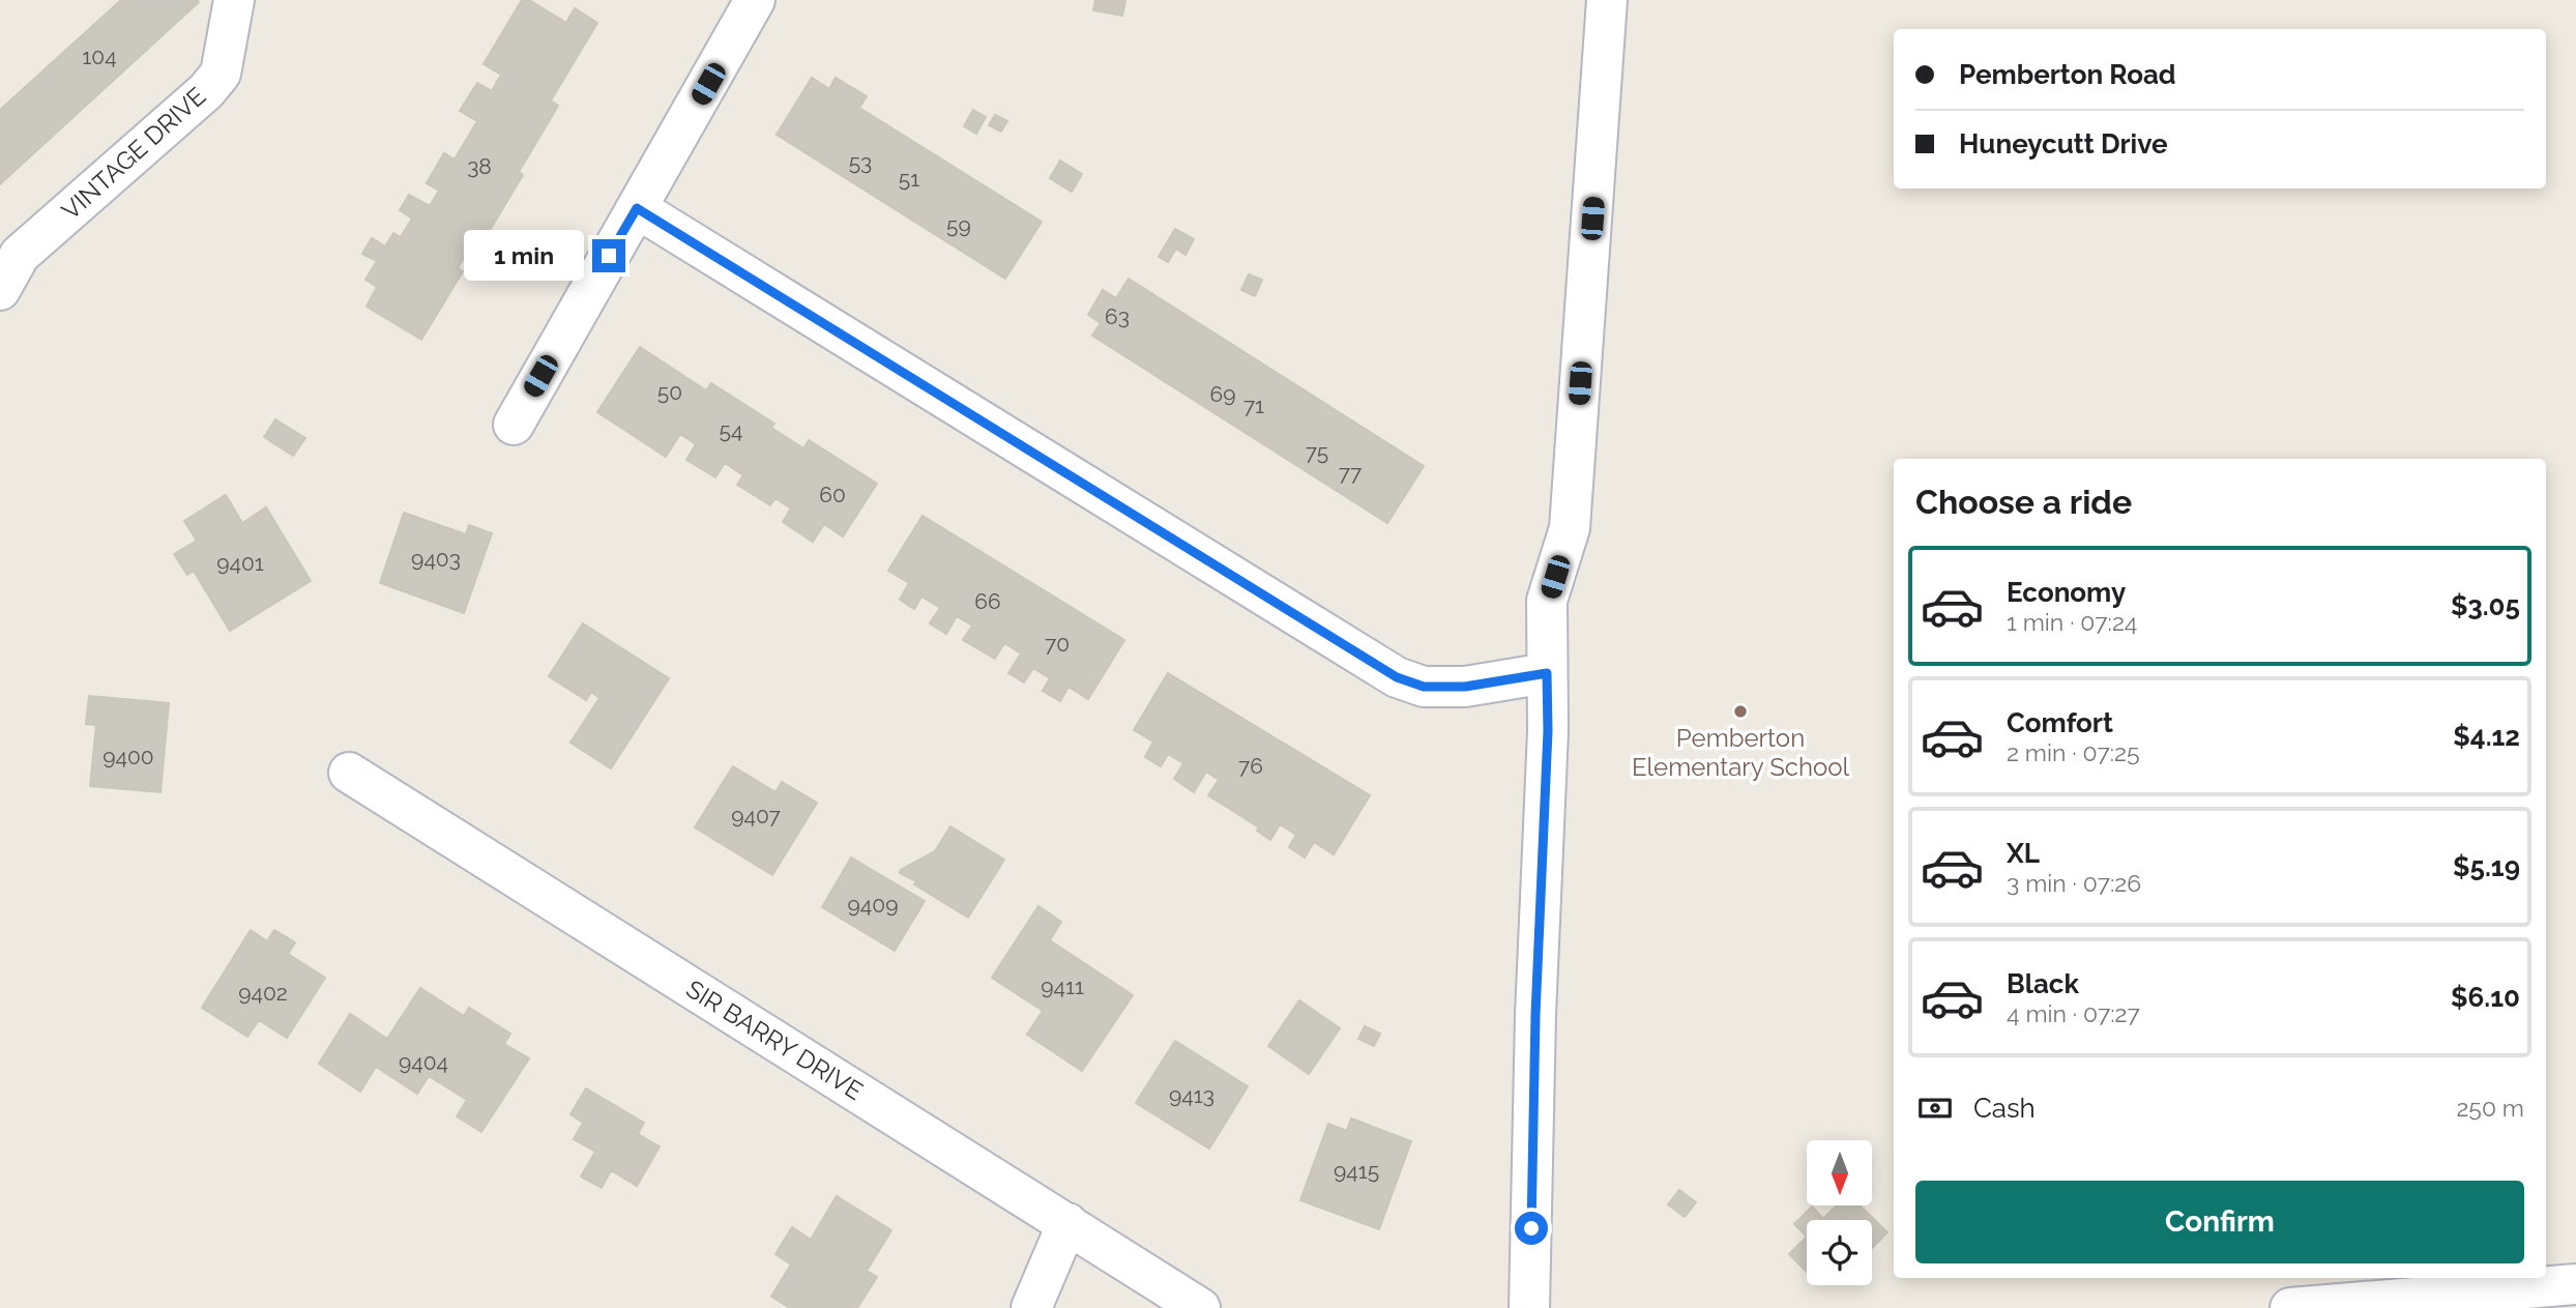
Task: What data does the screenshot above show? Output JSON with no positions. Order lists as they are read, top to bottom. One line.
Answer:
{"streets":{"street":["VINTAGE DRIVE","SIR BARRY DRIVE"]},"places":["Pemberton Elementary School"],"house_numbers":["104","53","38","51","59","63","50","69","71","54","75","77","60","9403","9401","66","70","9400","76","9407","9409","9411","9402","9404","9413","9415"],"north":"bottom","page":{"banner":["Pemberton Road","Huneycutt Drive"],"bubble":"1 min","heading":"Choose a ride","list":[{"name":"Economy","note":"1 min · 07:24","value":"$3.05"},{"name":"Comfort","note":"2 min · 07:25","value":"$4.12"},{"name":"XL","note":"3 min · 07:26","value":"$5.19"},{"name":"Black","note":"4 min · 07:27","value":"$6.10"}],"pay":["Cash","250 m"],"buttons":"Confirm"}}
